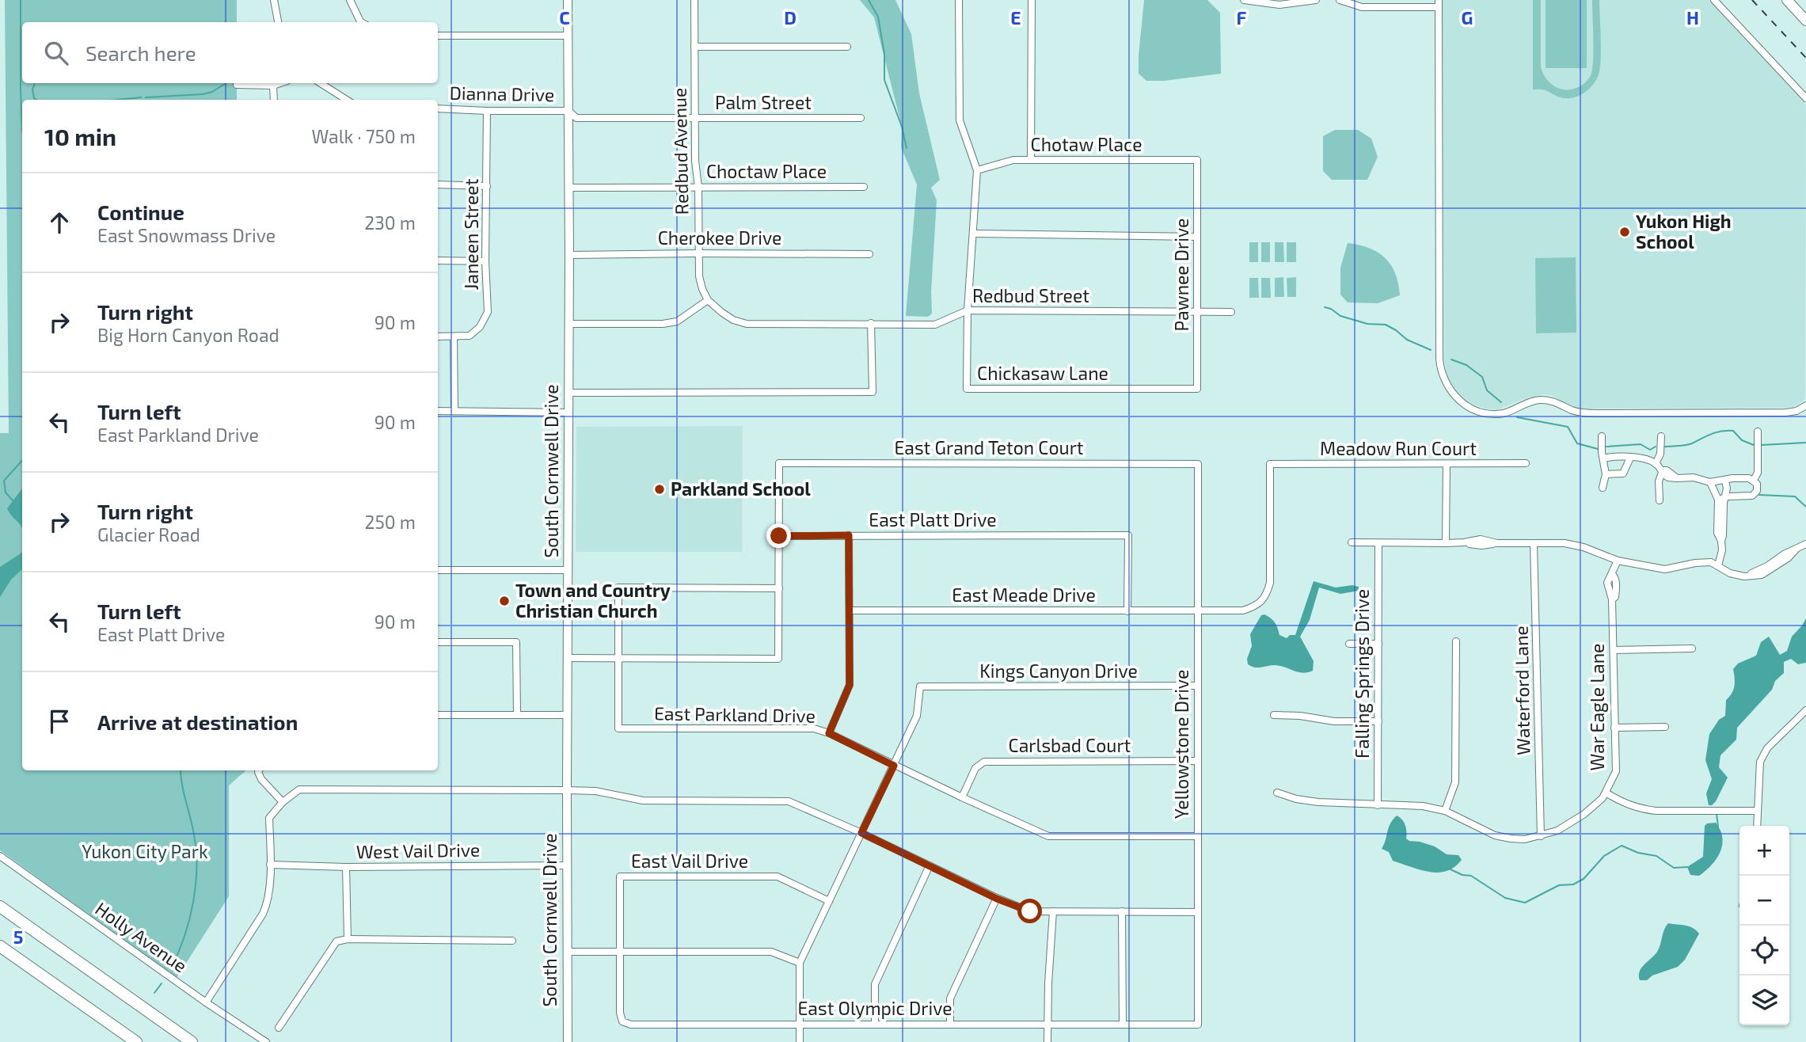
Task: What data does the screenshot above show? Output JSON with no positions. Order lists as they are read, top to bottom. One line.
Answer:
{"streets":{"main road":["South Cornwell Drive"],"street":["Dianna Drive","Palm Street","Chotaw Place","Redbud Avenue","Choctaw Place","Janeen Street","Cherokee Drive","Pawnee Drive","Redbud Street","Chickasaw Lane","East Grand Teton Court","Meadow Run Court","East Platt Drive","East Meade Drive","Kings Canyon Drive","Falling Springs Drive","Waterford Lane","War Eagle Lane","East Parkland Drive","Yellowstone Drive","Carlsbad Court","West Vail Drive","East Vail Drive","Holly Avenue","East Olympic Drive"]},"crossings":[["Dianna Drive","Palm Street"],["Dianna Drive","Janeen Street"],["Dianna Drive","South Cornwell Drive"],["Palm Street","Redbud Avenue"],["Palm Street","South Cornwell Drive"],["Chotaw Place","Pawnee Drive"],["Redbud Avenue","Choctaw Place"],["Redbud Avenue","Cherokee Drive"],["Redbud Avenue","Redbud Street"],["Choctaw Place","South Cornwell Drive"],["Cherokee Drive","South Cornwell Drive"],["Pawnee Drive","Redbud Street"],["Pawnee Drive","Chickasaw Lane"],["Redbud Street","Chickasaw Lane"],["East Grand Teton Court","East Platt Drive"],["East Grand Teton Court","Yellowstone Drive"],["Meadow Run Court","East Meade Drive"],["South Cornwell Drive","West Vail Drive"],["East Platt Drive","East Meade Drive"],["East Meade Drive","Yellowstone Drive"],["Kings Canyon Drive","East Parkland Drive"],["Kings Canyon Drive","Yellowstone Drive"],["Falling Springs Drive","War Eagle Lane"],["Waterford Lane","War Eagle Lane"],["East Parkland Drive","Yellowstone Drive"],["East Parkland Drive","Carlsbad Court"],["Yellowstone Drive","Carlsbad Court"],["Yellowstone Drive","East Olympic Drive"],["East Vail Drive","East Olympic Drive"]],"parks":["Yukon City Park"],"places":["Yukon High School","Parkland School","Town and Country Christian Church"],"page":{"search":"Search here","heading":["10 min","Walk · 750 m"],"list":[["Continue","East Snowmass Drive","230 m"],["Turn right","Big Horn Canyon Road","90 m"],["Turn left","East Parkland Drive","90 m"],["Turn right","Glacier Road","250 m"],["Turn left","East Platt Drive","90 m"],"Arrive at destination"],"map_buttons":["+","−"]},"grid":{"columns":["C","D","E","F","G","H"],"rows":["5"]}}
